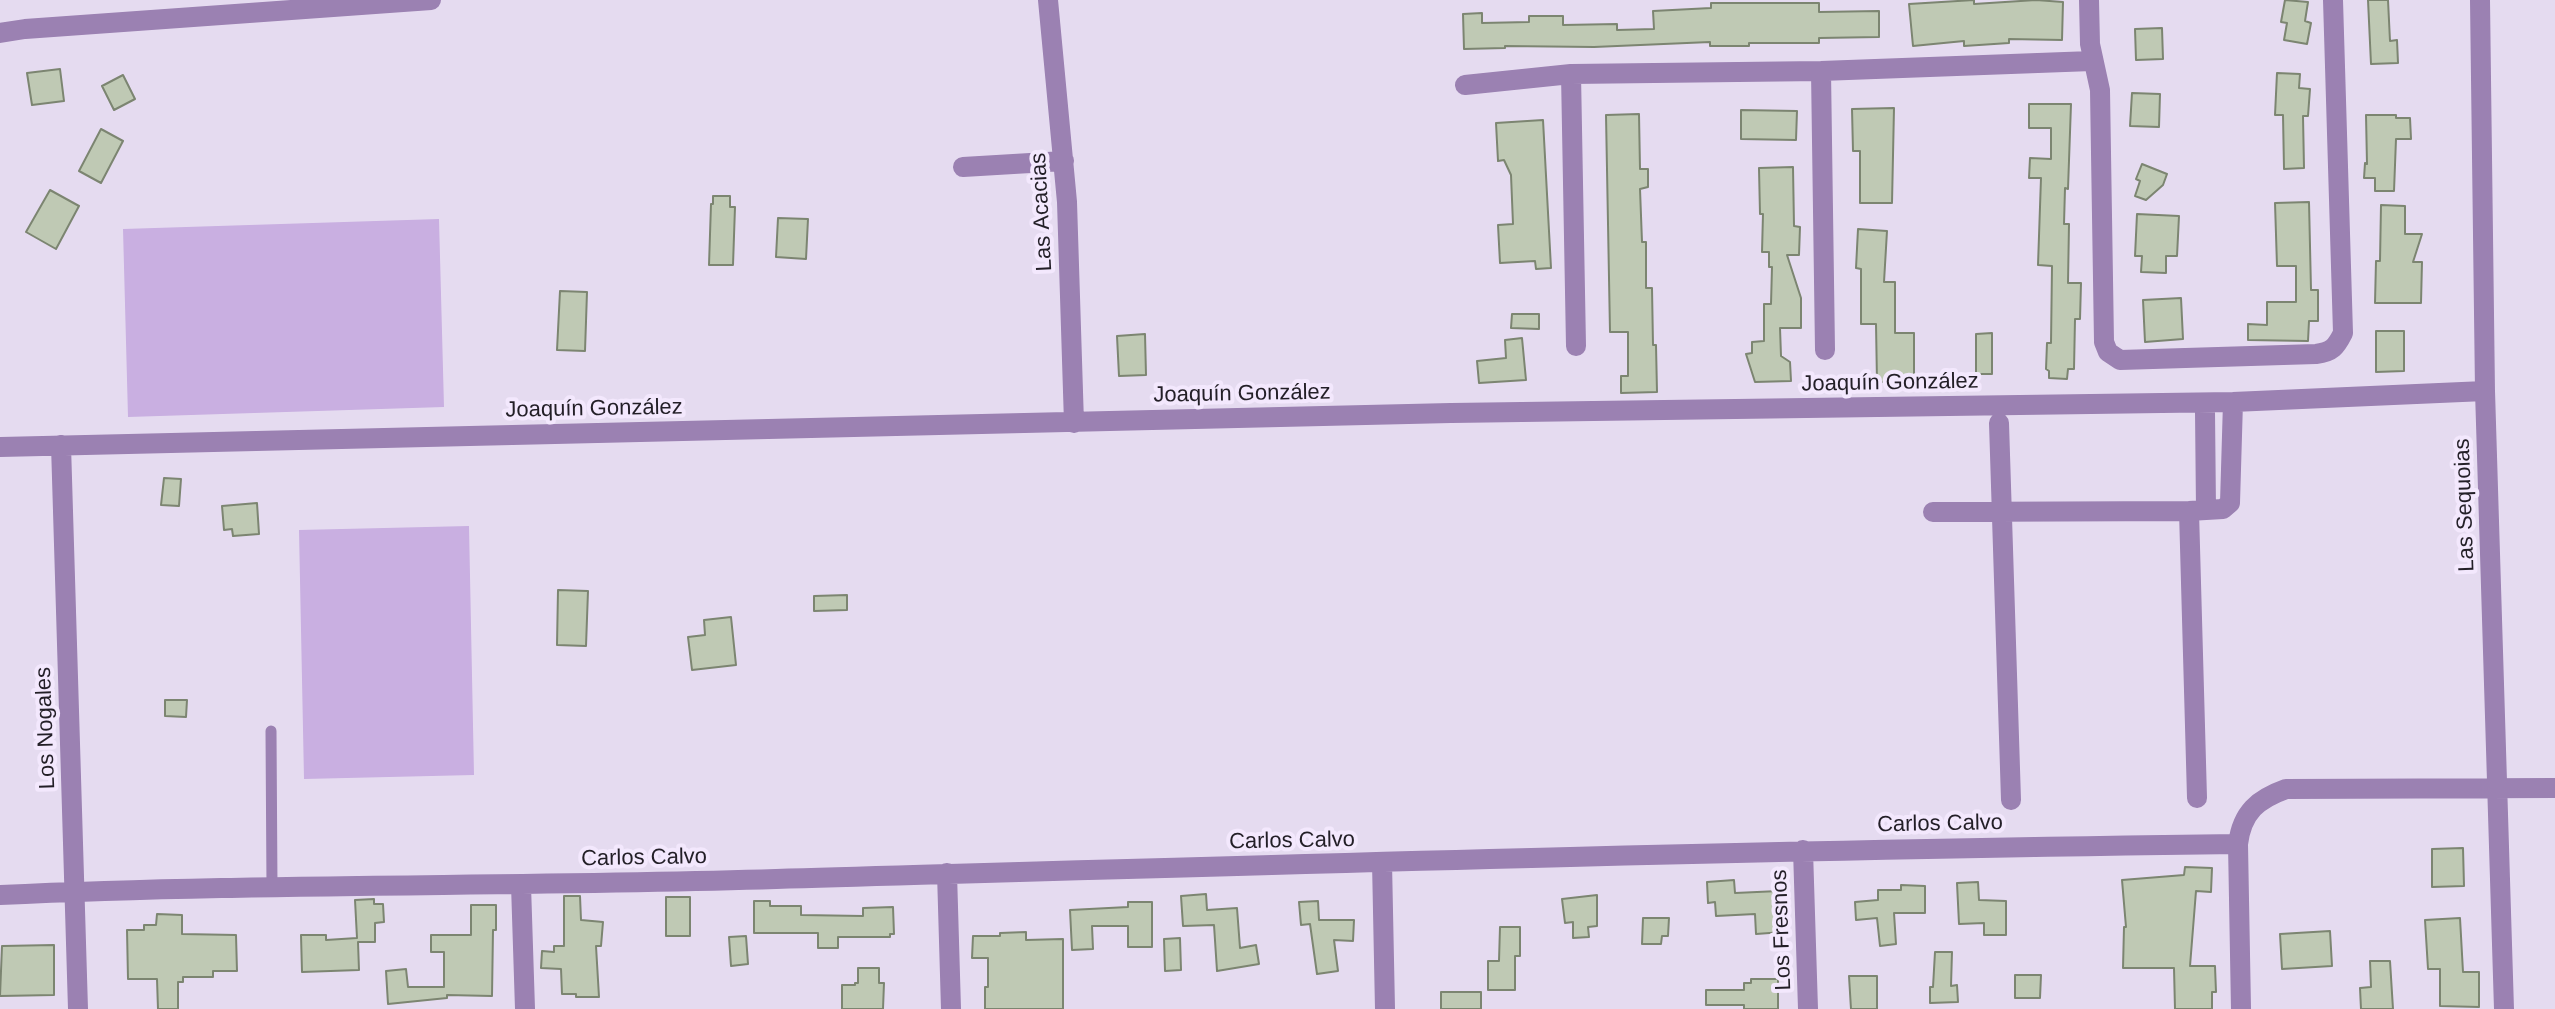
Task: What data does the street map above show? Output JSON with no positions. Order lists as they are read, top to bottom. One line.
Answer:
{"streets":{"street":["Las Acacias","Joaquín González","Las Sequoias","Los Nogales","Carlos Calvo","Los Fresnos"]},"crossings":[["Las Acacias","Joaquín González"],["Joaquín González","Las Sequoias"],["Joaquín González","Los Nogales"],["Los Nogales","Carlos Calvo"],["Carlos Calvo","Los Fresnos"]]}
